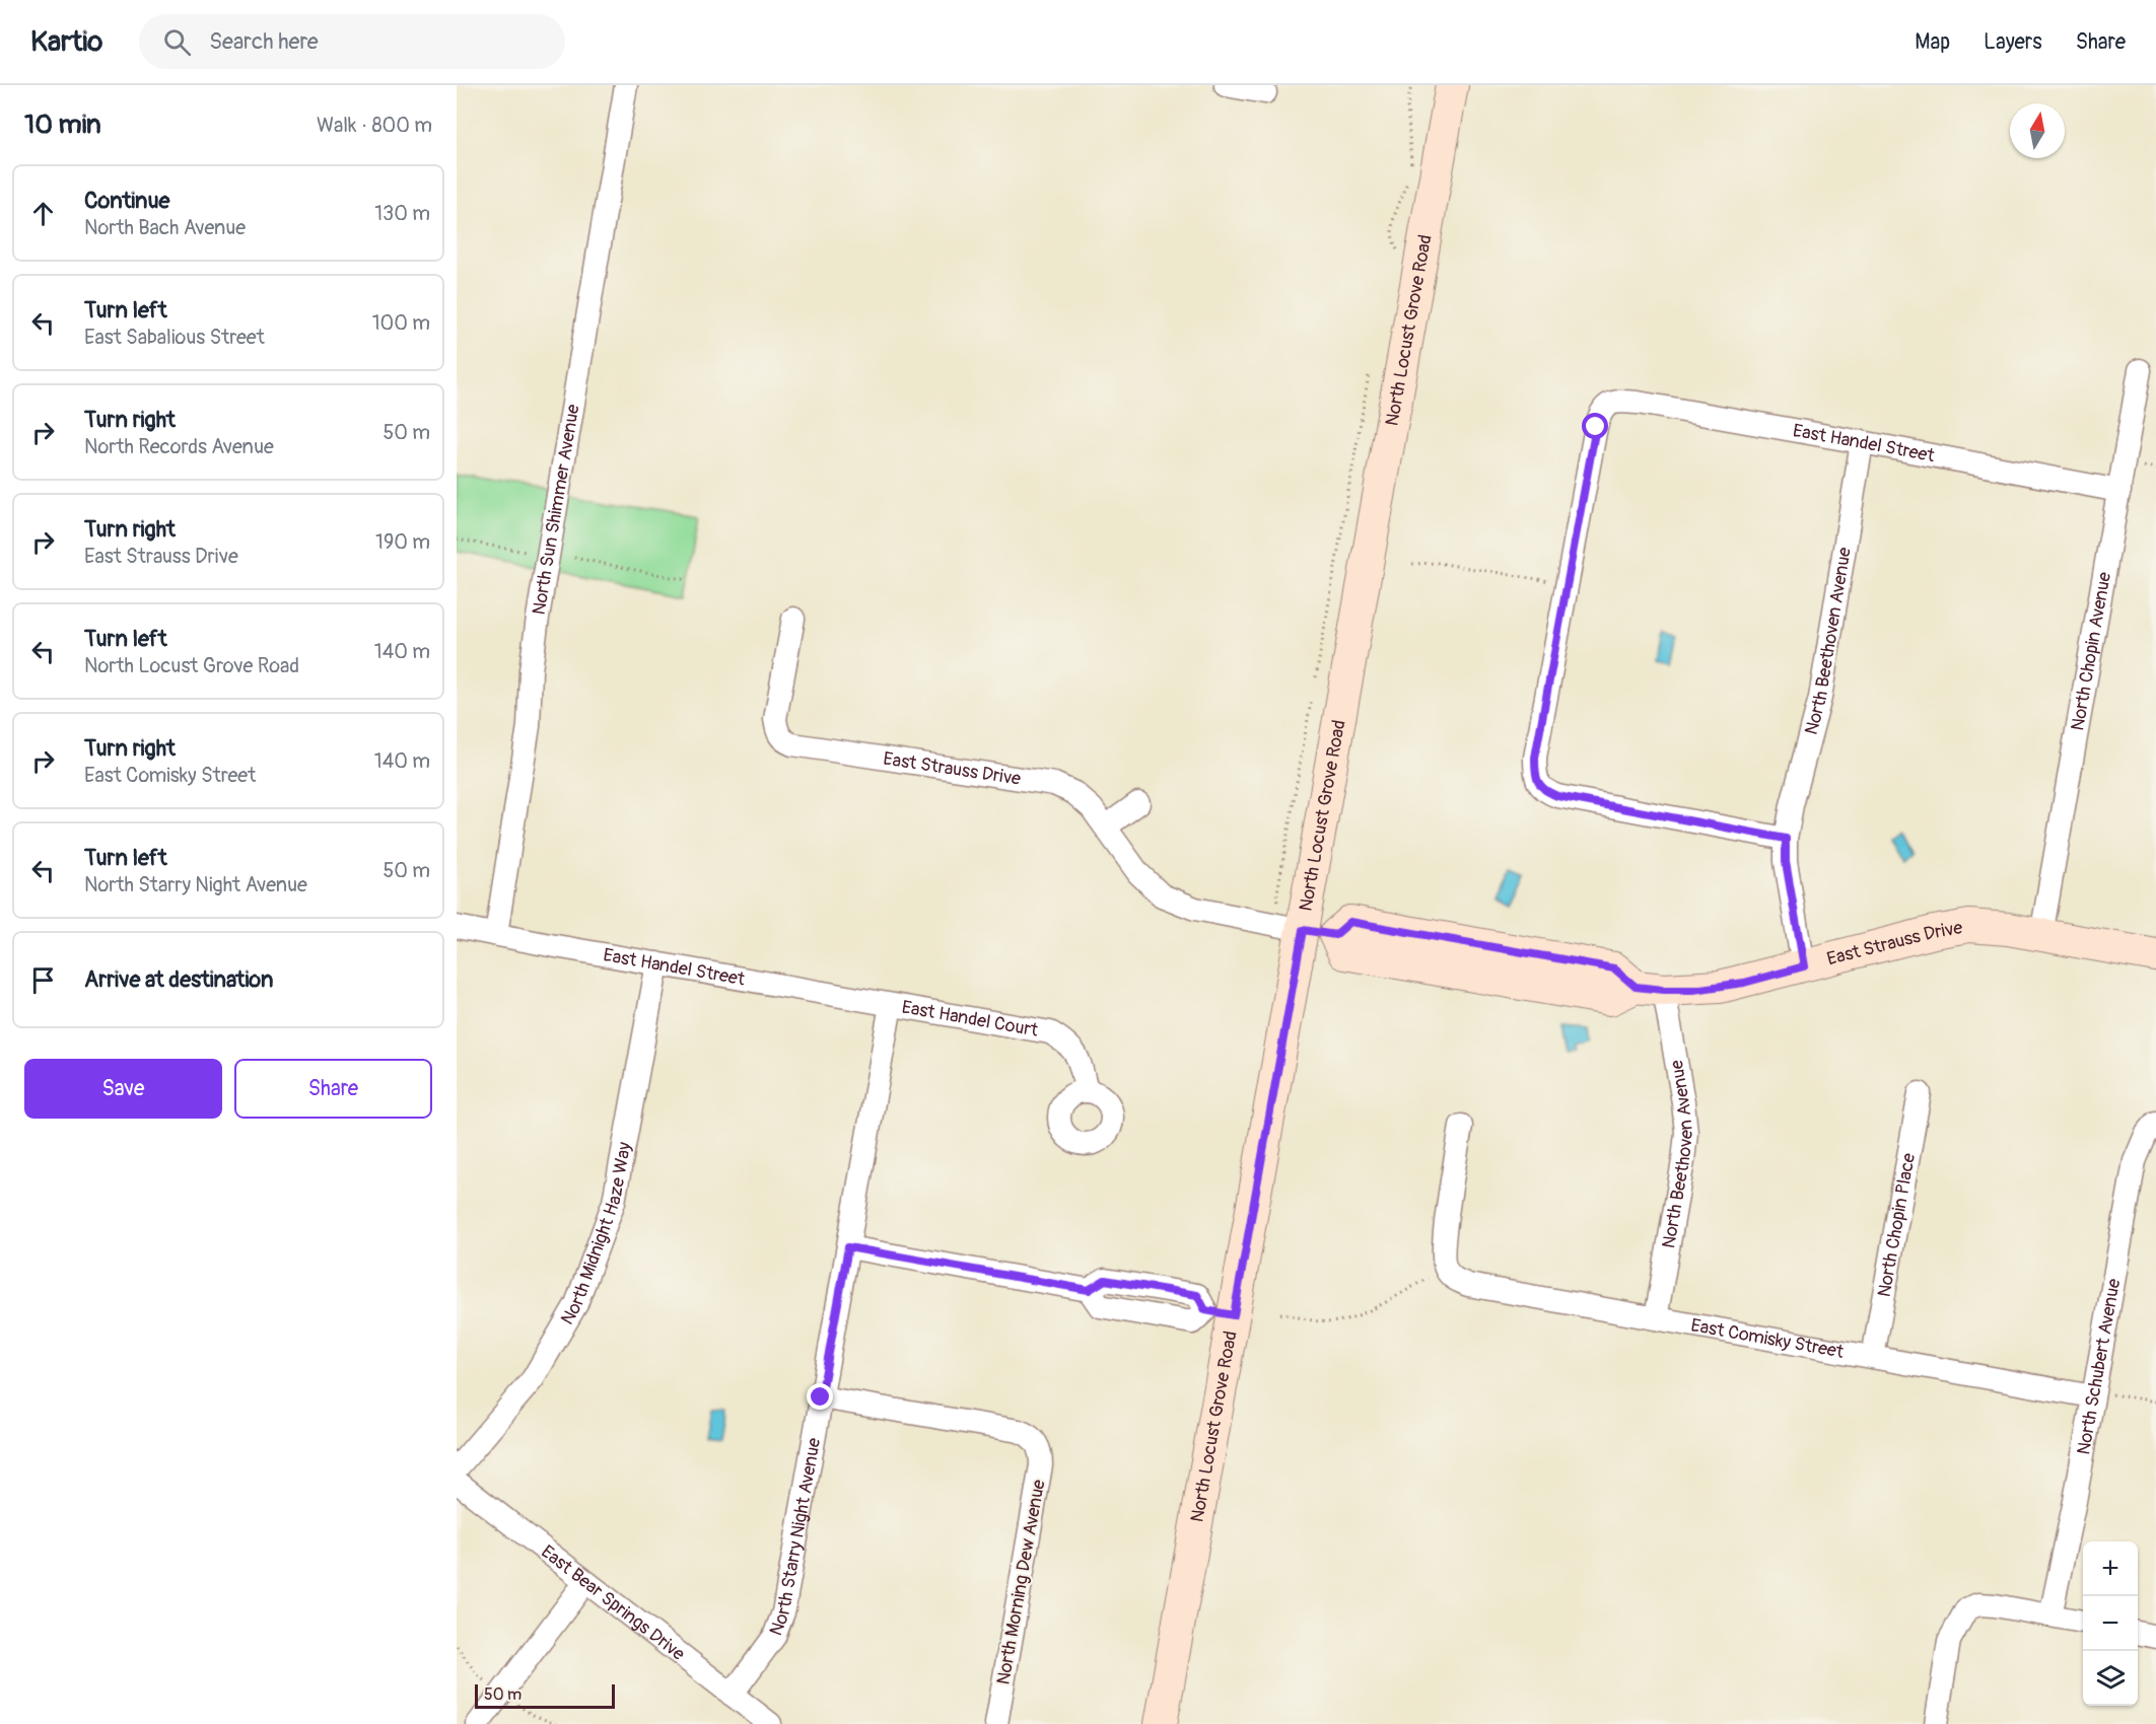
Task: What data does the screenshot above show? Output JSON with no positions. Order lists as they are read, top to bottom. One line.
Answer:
{"streets":{"main road":["North Locust Grove Road","East Strauss Drive"],"street":["East Handel Street","North Sun Shimmer Avenue","North Beethoven Avenue","North Chopin Avenue","East Handel Court","North Chopin Place","North Midnight Haze Way","East Comisky Street","North Schubert Avenue","North Starry Night Avenue","North Morning Dew Avenue","East Bear Springs Drive"]},"crossings":[["North Locust Grove Road","East Strauss Drive"],["East Handel Street","North Sun Shimmer Avenue"],["East Handel Street","North Beethoven Avenue"],["East Handel Street","North Chopin Avenue"],["East Handel Street","East Handel Court"],["East Handel Street","North Midnight Haze Way"],["East Handel Street","North Starry Night Avenue"],["North Beethoven Avenue","East Strauss Drive"],["North Beethoven Avenue","East Comisky Street"],["North Chopin Avenue","East Strauss Drive"],["East Handel Court","North Starry Night Avenue"],["North Chopin Place","East Comisky Street"],["East Comisky Street","North Schubert Avenue"],["North Starry Night Avenue","North Morning Dew Avenue"],["North Starry Night Avenue","East Bear Springs Drive"]],"scale_bar":"50 m","north":"top","page":{"header":"Kartio","search":"Search here","nav":["Map","Layers","Share"],"heading":["10 min","Walk · 800 m"],"list":[["Continue","North Bach Avenue","130 m"],["Turn left","East Sabalious Street","100 m"],["Turn right","North Records Avenue","50 m"],["Turn right","East Strauss Drive","190 m"],["Turn left","North Locust Grove Road","140 m"],["Turn right","East Comisky Street","140 m"],["Turn left","North Starry Night Avenue","50 m"],"Arrive at destination"],"buttons":["Save","Share"],"map_buttons":["+","−"],"scale":"50 m"}}
